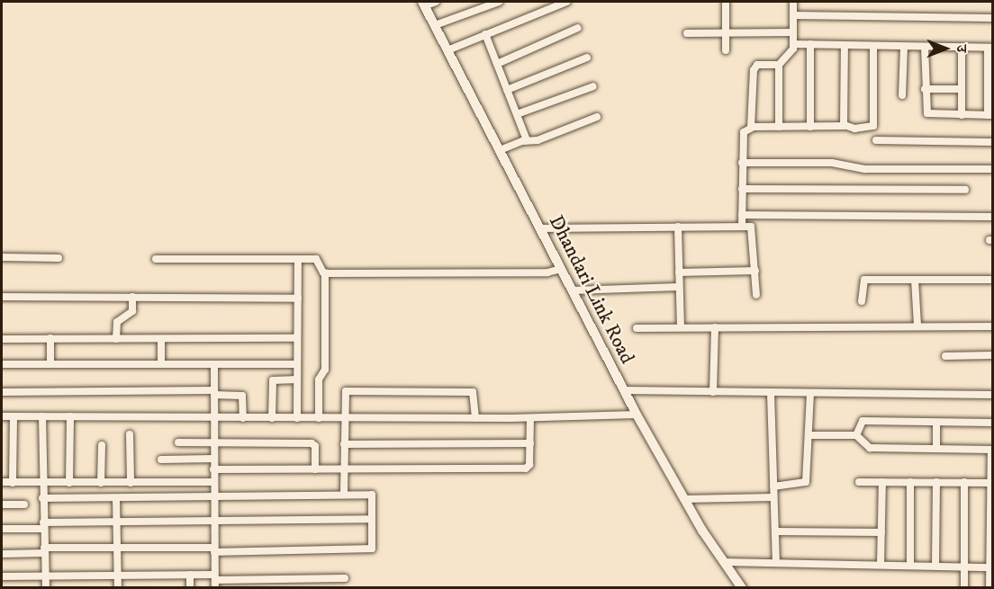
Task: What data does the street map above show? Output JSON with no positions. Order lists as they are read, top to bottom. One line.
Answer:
{"streets":{"street":["Dhandari Link Road"]},"north":"right"}
